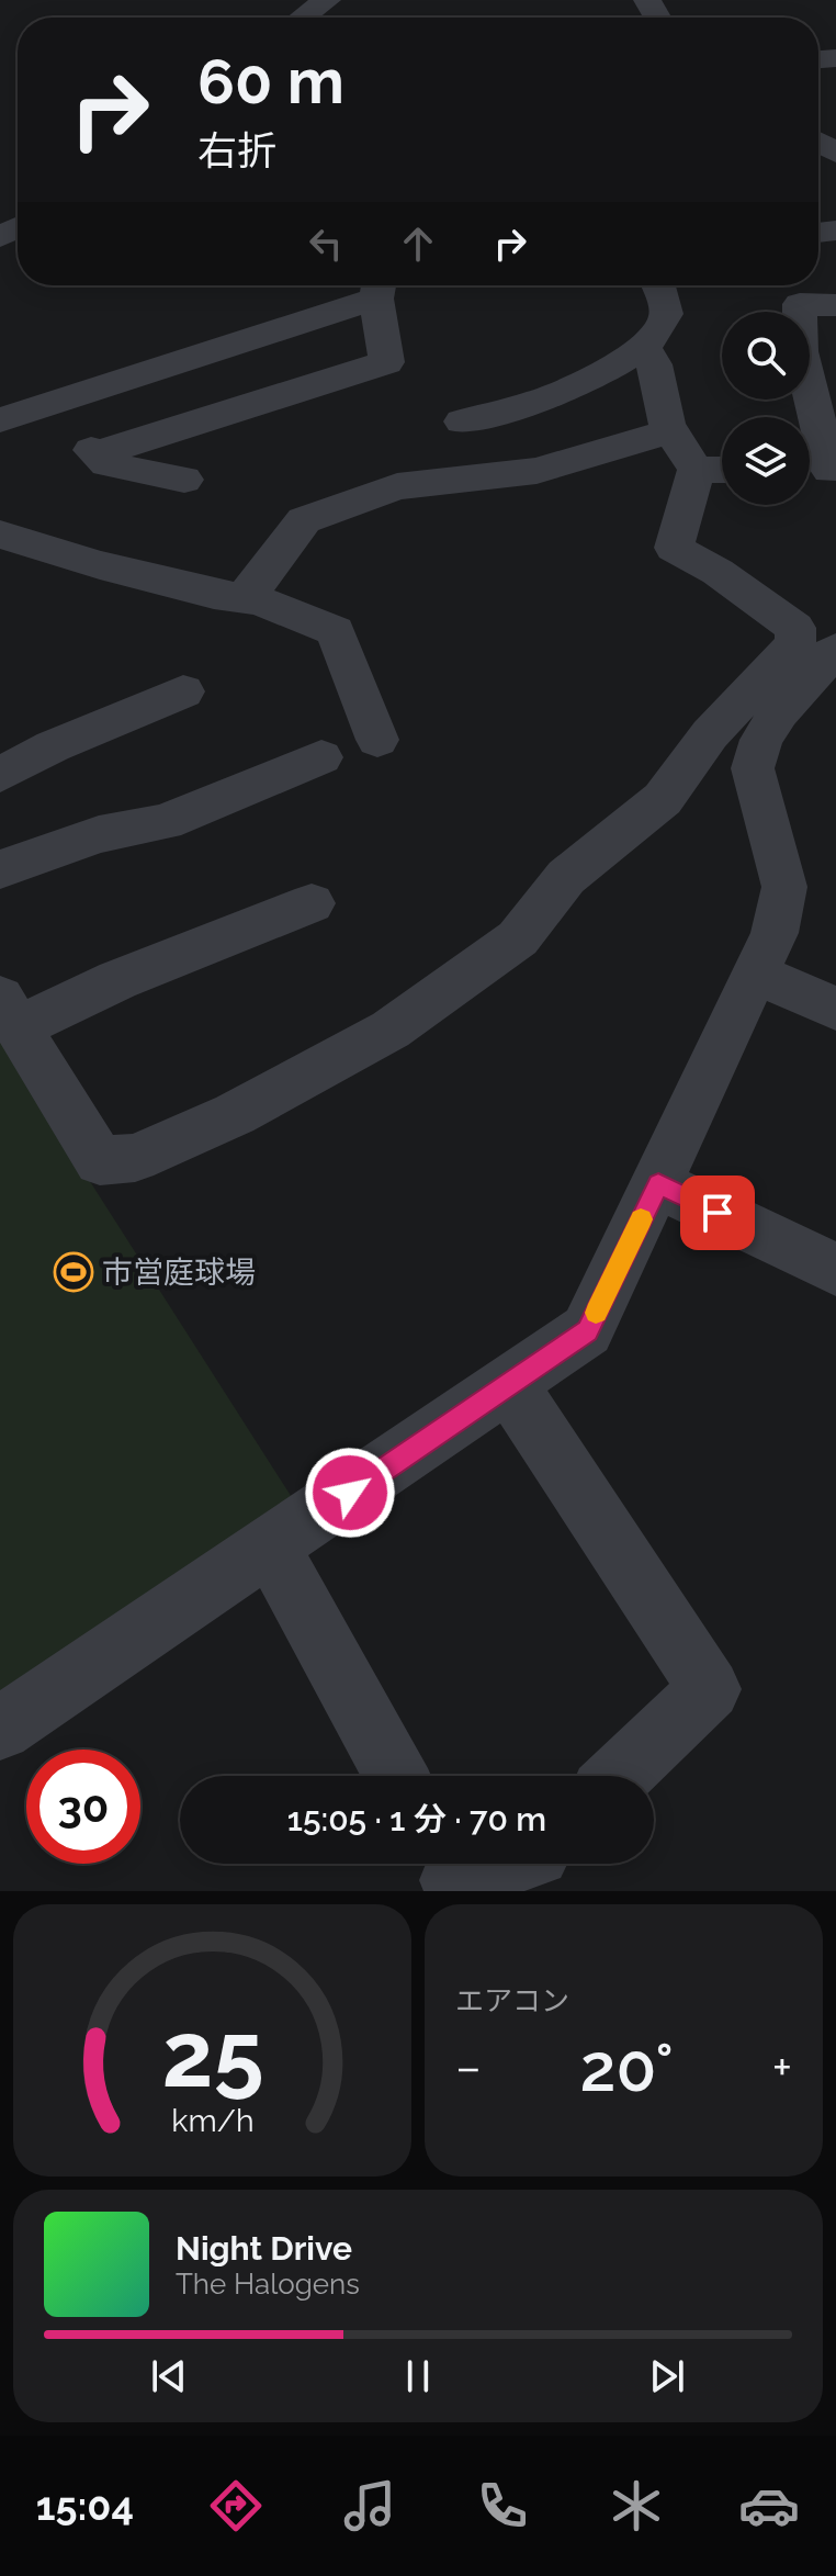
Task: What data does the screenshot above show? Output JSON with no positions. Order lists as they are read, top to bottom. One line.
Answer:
{"places":{"sports":["市営庭球場"]},"page":{"turn":["60 m","右折"],"limit":"30","trip":"15:05 · 1 分 · 70 m","tile":"エアコン","heat":["−","20°","+"],"song":["Night Drive","The Halogens"],"tabs":"15:04","gauge":["25","km/h"]}}
